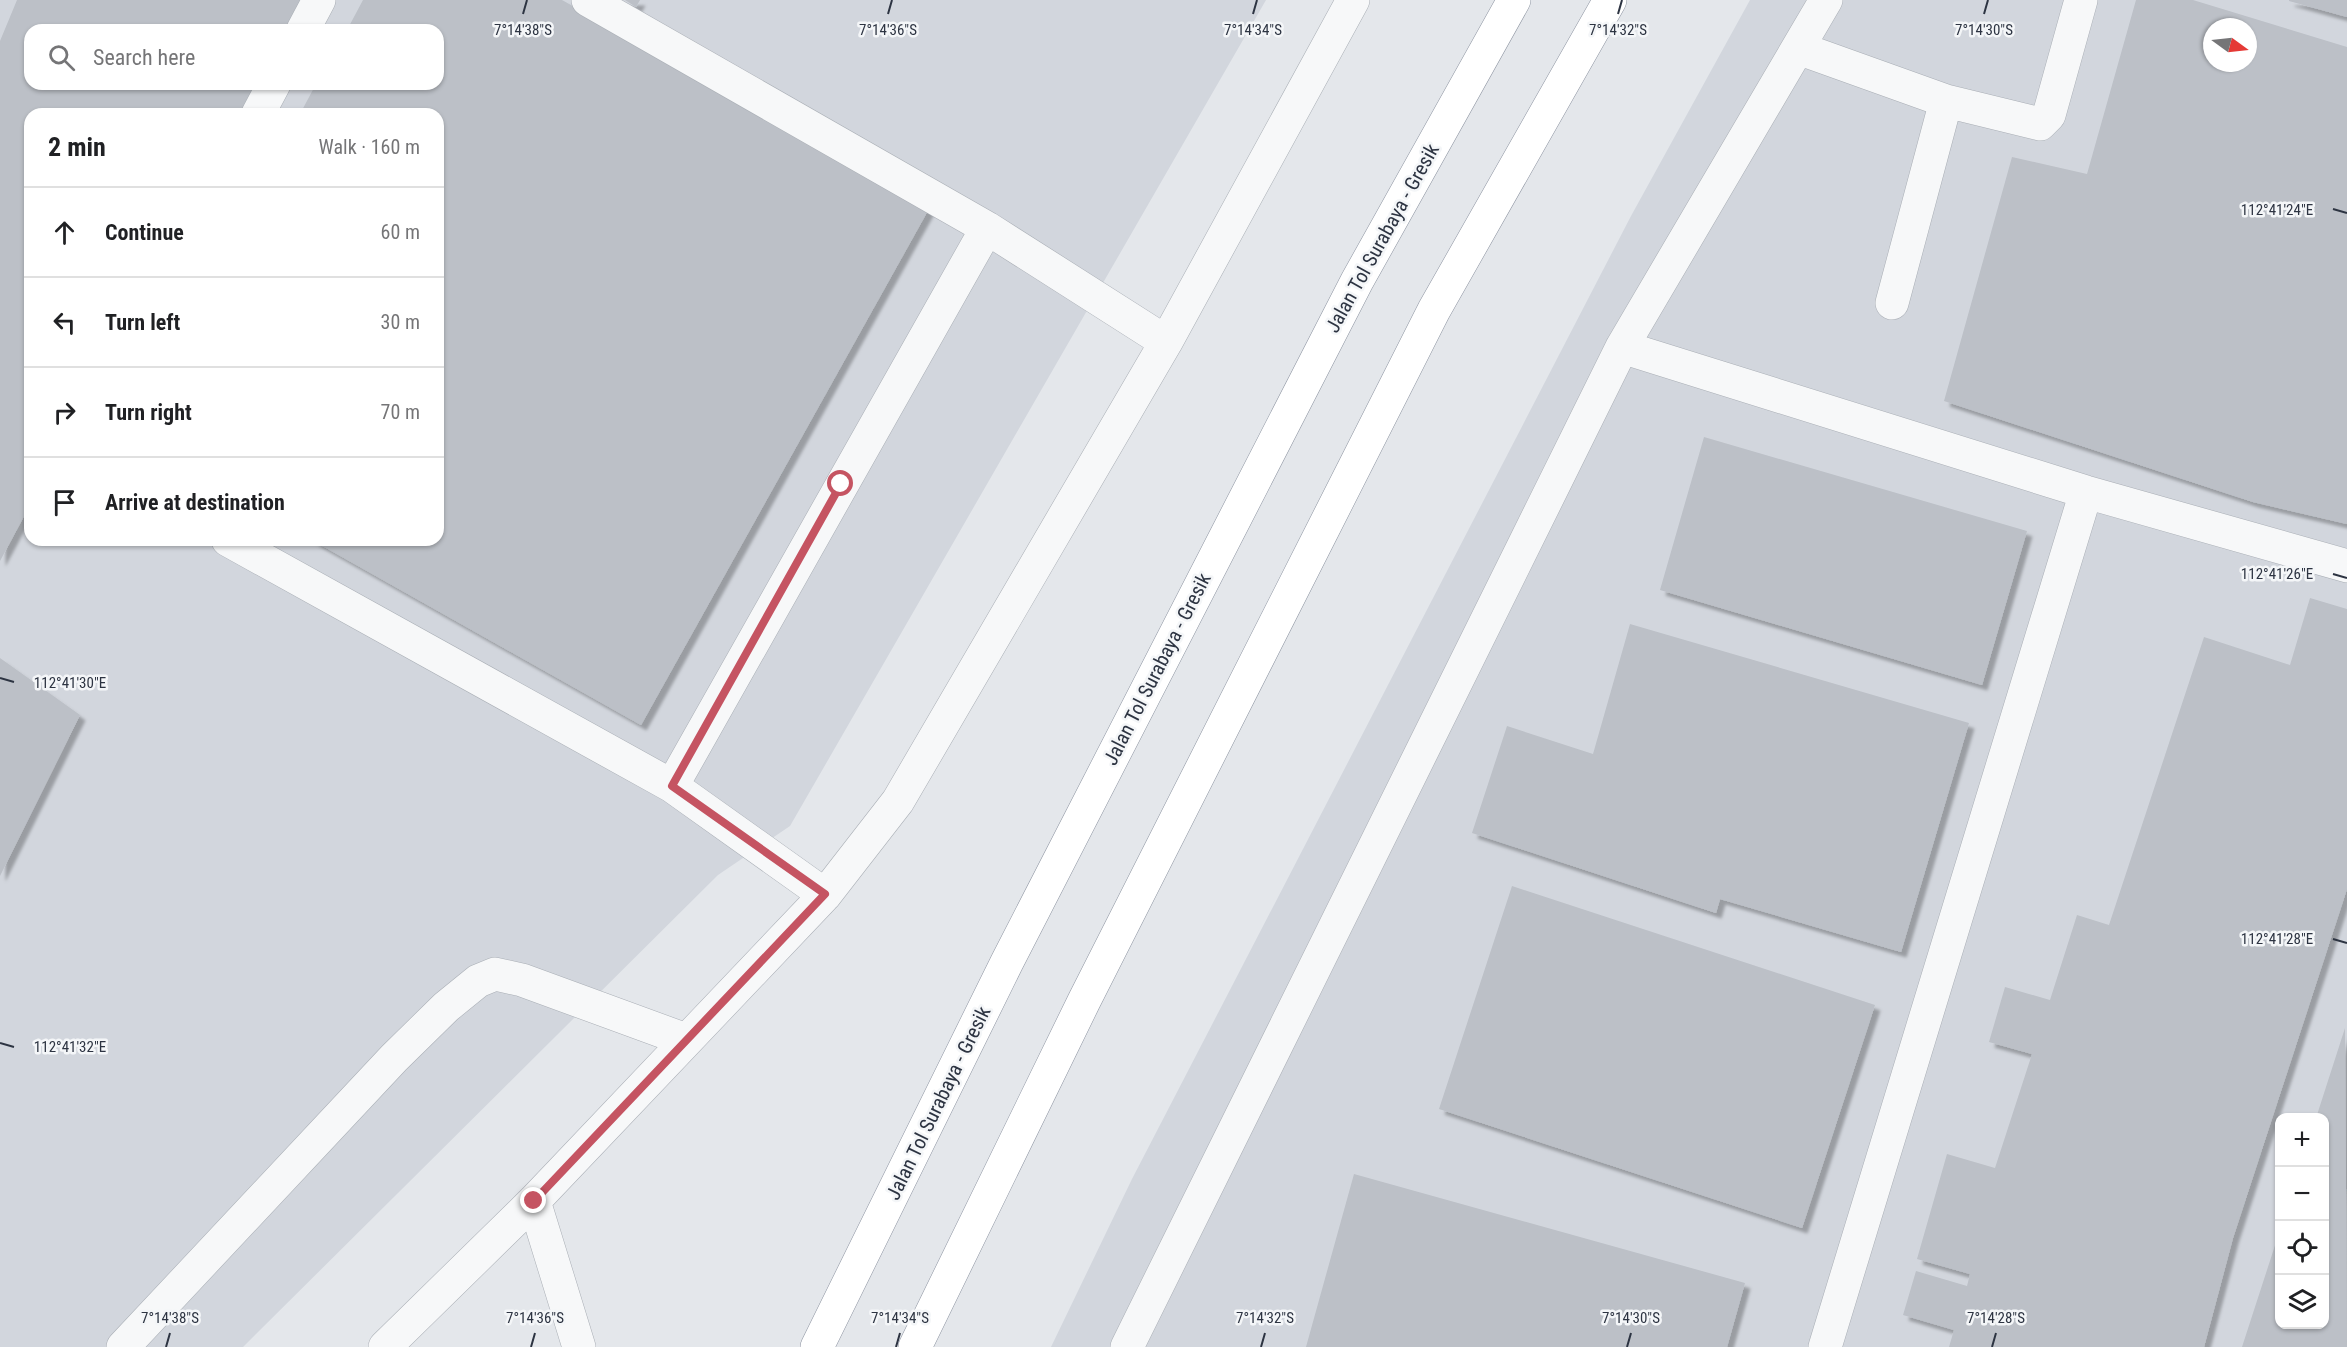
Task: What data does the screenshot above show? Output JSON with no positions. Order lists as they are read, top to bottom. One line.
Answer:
{"streets":{"highway":["Jalan Tol Surabaya - Gresik"]},"north":"right","page":{"search":"Search here","heading":["2 min","Walk · 160 m"],"list":[["Continue","60 m"],["Turn left","30 m"],["Turn right","70 m"],"Arrive at destination"],"map_buttons":["+","−"]},"coordinates":["7°14'38\"S","7°14'36\"S","7°14'34\"S","7°14'32\"S","7°14'30\"S","112°41'24\"E","112°41'26\"E","112°41'30\"E","112°41'28\"E","112°41'32\"E","7°14'28\"S"]}
